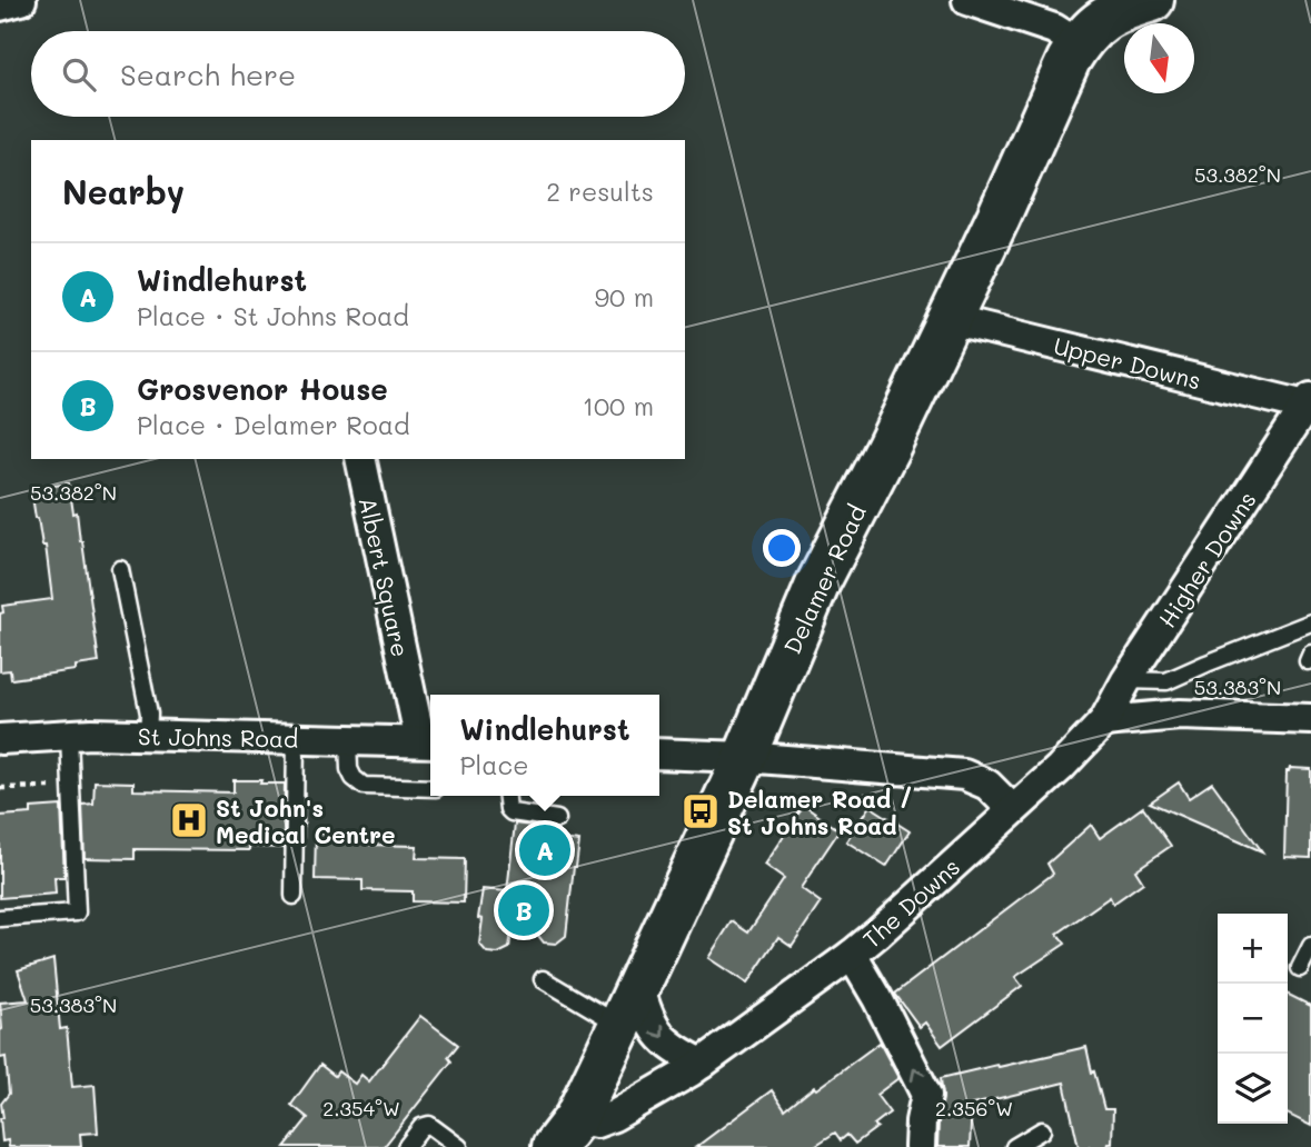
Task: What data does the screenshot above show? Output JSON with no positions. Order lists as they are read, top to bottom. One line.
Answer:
{"streets":{"street":["Upper Downs","Higher Downs","Albert Square","Delamer Road","St Johns Road","The Downs"]},"crossings":[["Upper Downs","Higher Downs"],["Upper Downs","Delamer Road"],["Higher Downs","The Downs"],["Albert Square","St Johns Road"],["Delamer Road","The Downs"]],"places":{"bus stop":["Delamer Road / St Johns Road"],"hospital":["St John's Medical Centre"]},"north":"bottom","page":{"search":"Search here","heading":["Nearby","2 results"],"list":[{"mark":"A","name":"Windlehurst","note":"Place · St Johns Road","value":"90 m"},{"mark":"B","name":"Grosvenor House","note":"Place · Delamer Road","value":"100 m"}],"popup":["Windlehurst","Place"],"pins":["A","B"],"map_buttons":["+","−"]},"coordinates":["53.382°N","53.383°N","2.354°W","2.356°W"]}
